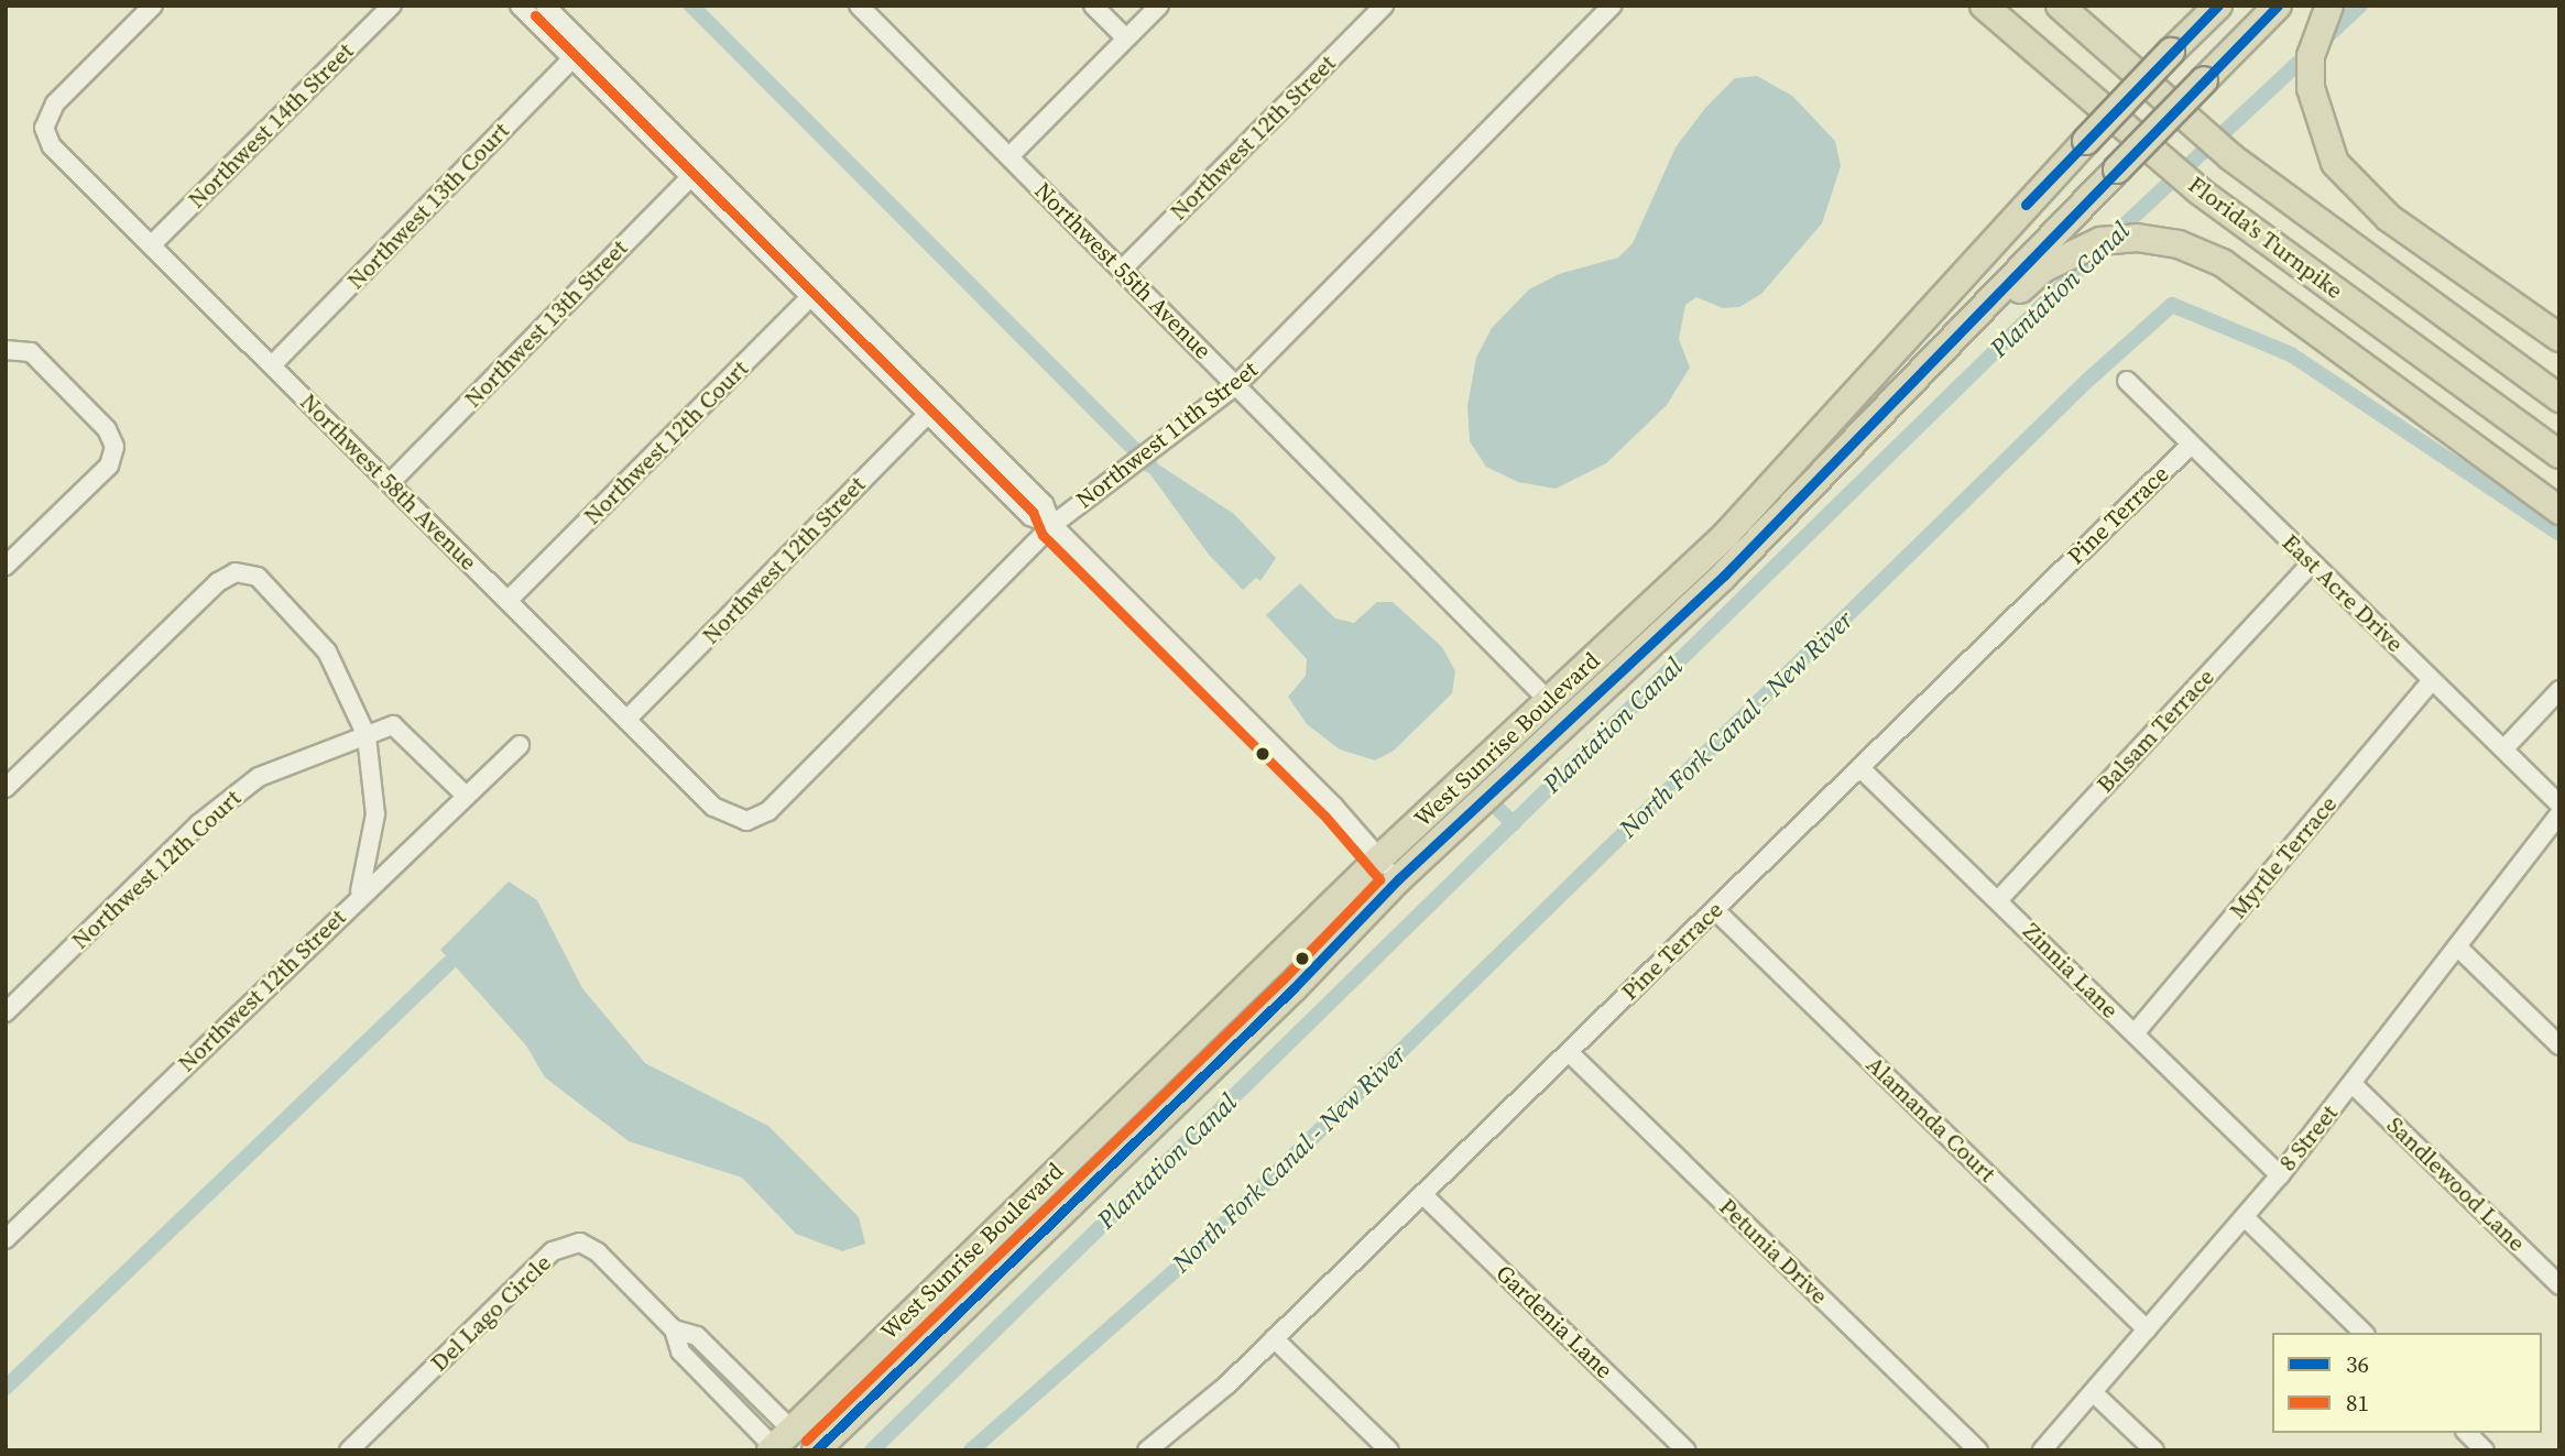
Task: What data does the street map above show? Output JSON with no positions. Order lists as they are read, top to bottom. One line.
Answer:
{"streets":{"highway":["Florida's Turnpike","West Sunrise Boulevard"],"street":["Northwest 14th Street","Northwest 12th Street","Northwest 13th Court","Northwest 55th Avenue","Northwest 13th Street","Northwest 11th Street","Northwest 12th Court","Northwest 58th Avenue","Pine Terrace","East Acre Drive","Balsam Terrace","Myrtle Terrace","Zinnia Lane","Alamanda Court","8 Street","Sandlewood Lane","Petunia Drive","Del Lago Circle","Gardenia Lane"]},"crossings":[["Northwest 14th Street","Northwest 58th Avenue"],["Northwest 12th Street","Northwest 55th Avenue"],["Northwest 12th Street","Northwest 12th Court"],["Northwest 12th Street","Northwest 58th Avenue"],["Northwest 13th Court","Northwest 58th Avenue"],["Northwest 55th Avenue","Northwest 11th Street"],["Northwest 55th Avenue","West Sunrise Boulevard"],["Northwest 13th Street","Northwest 58th Avenue"],["Northwest 11th Street","Northwest 58th Avenue"],["Northwest 12th Court","Northwest 58th Avenue"],["Pine Terrace","East Acre Drive"],["Pine Terrace","Zinnia Lane"],["Pine Terrace","Alamanda Court"],["Pine Terrace","Petunia Drive"],["Pine Terrace","Gardenia Lane"],["East Acre Drive","Balsam Terrace"],["East Acre Drive","Myrtle Terrace"],["Balsam Terrace","Zinnia Lane"],["West Sunrise Boulevard","Del Lago Circle"],["Myrtle Terrace","Zinnia Lane"],["Zinnia Lane","8 Street"],["Alamanda Court","8 Street"],["8 Street","Sandlewood Lane"]],"water":["Plantation Canal","North Fork Canal - New River"],"lines":["transit line 36","transit line 81"],"legend":["36","81"]}
